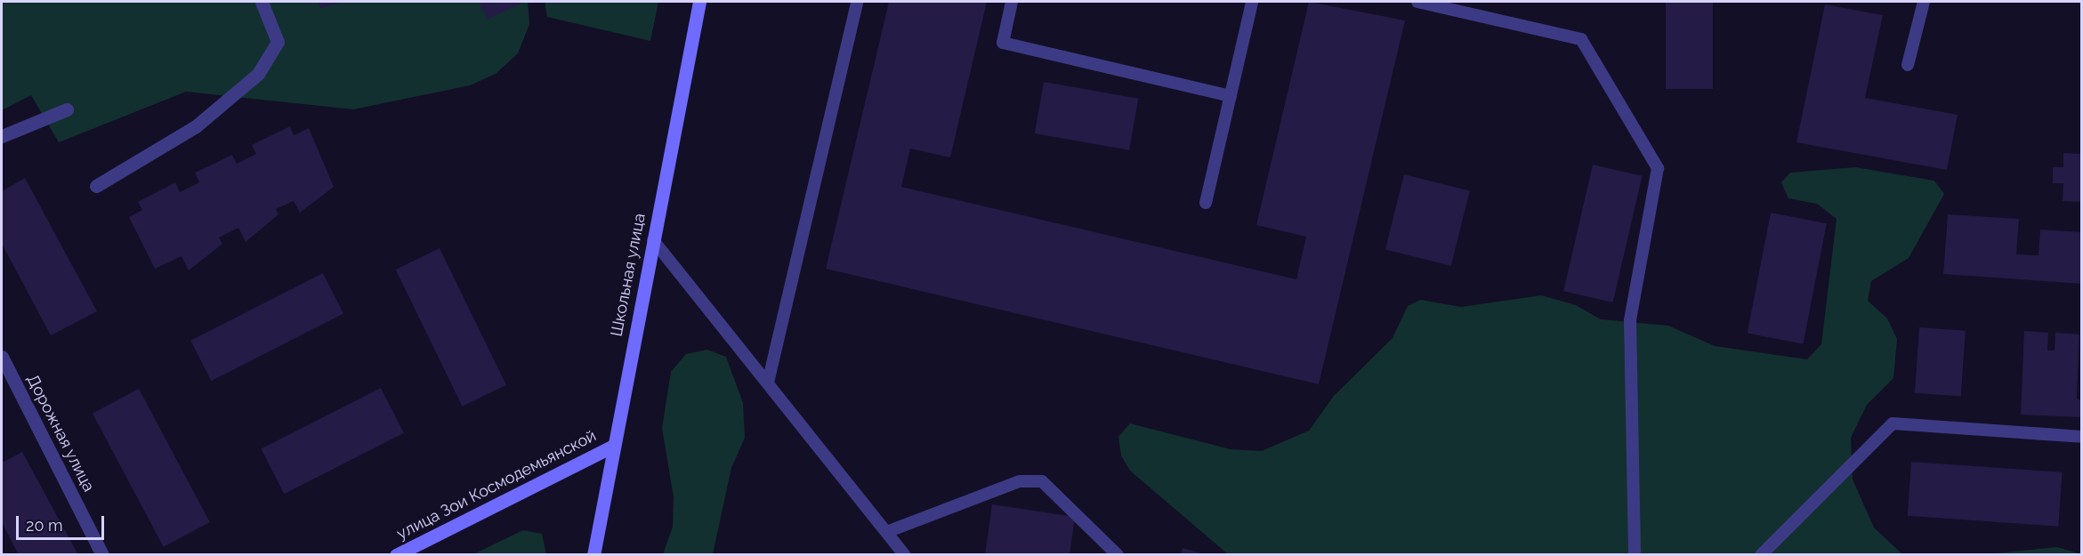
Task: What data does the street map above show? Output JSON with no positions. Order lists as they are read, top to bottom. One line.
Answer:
{"streets":{"main road":["Школьная улица","улица Зои Космодемьянской"],"street":["Дорожная улица"]},"crossings":[["Школьная улица","улица Зои Космодемьянской"]],"scale_bar":"20 m"}
